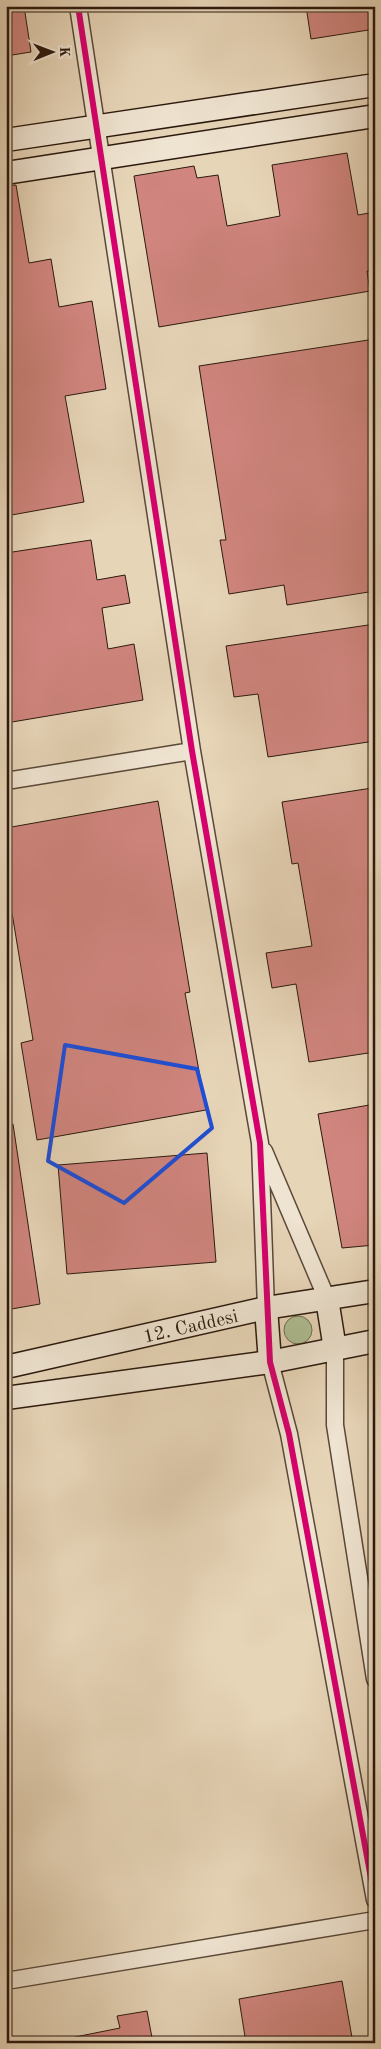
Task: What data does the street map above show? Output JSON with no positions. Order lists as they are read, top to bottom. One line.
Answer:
{"streets":{"street":["12. Caddesi"]},"north":"right"}
